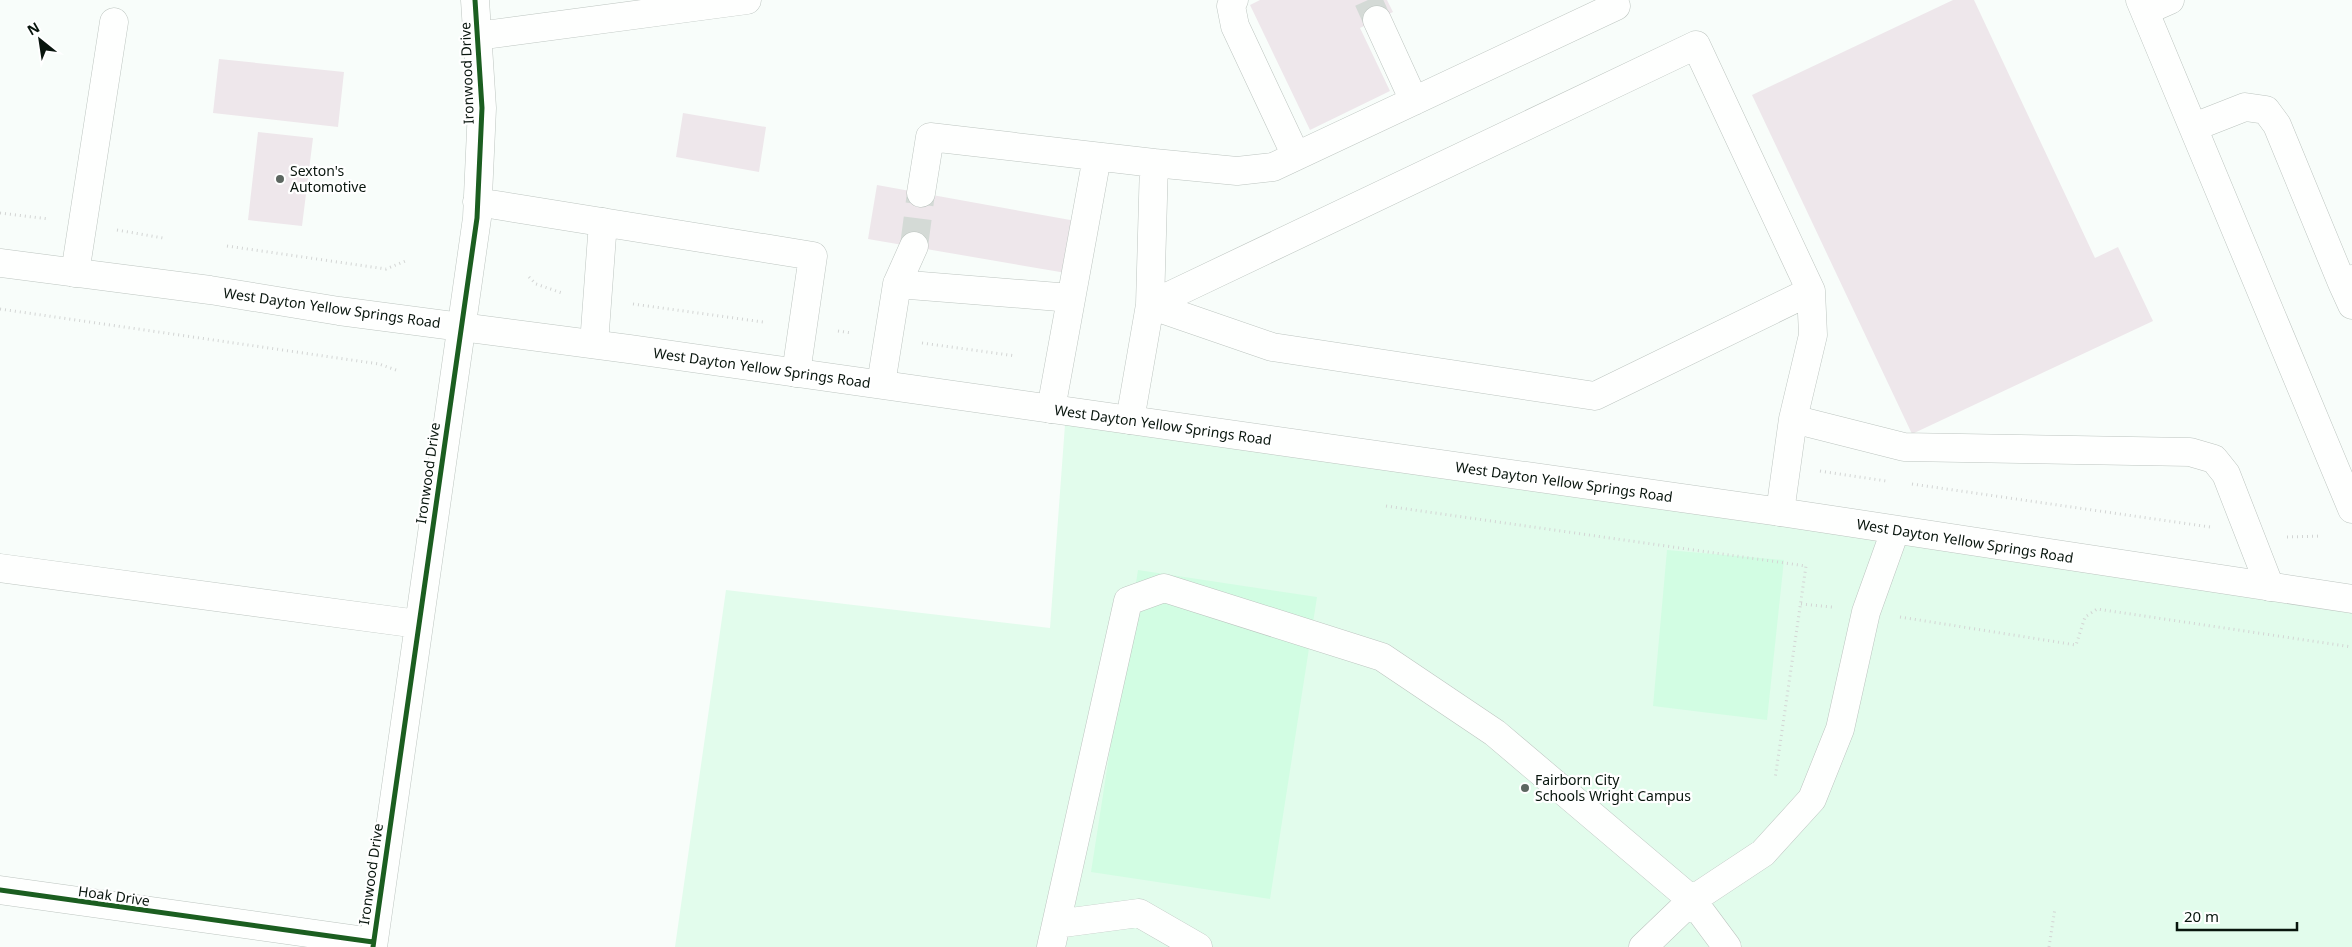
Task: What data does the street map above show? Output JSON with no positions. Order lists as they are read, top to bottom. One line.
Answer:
{"streets":{"main road":["Ironwood Drive","West Dayton Yellow Springs Road","Hoak Drive"]},"crossings":[["Ironwood Drive","West Dayton Yellow Springs Road"],["Ironwood Drive","Hoak Drive"]],"places":["Sexton's Automotive","Fairborn City Schools Wright Campus"],"scale_bar":"20 m","north":"top left"}
